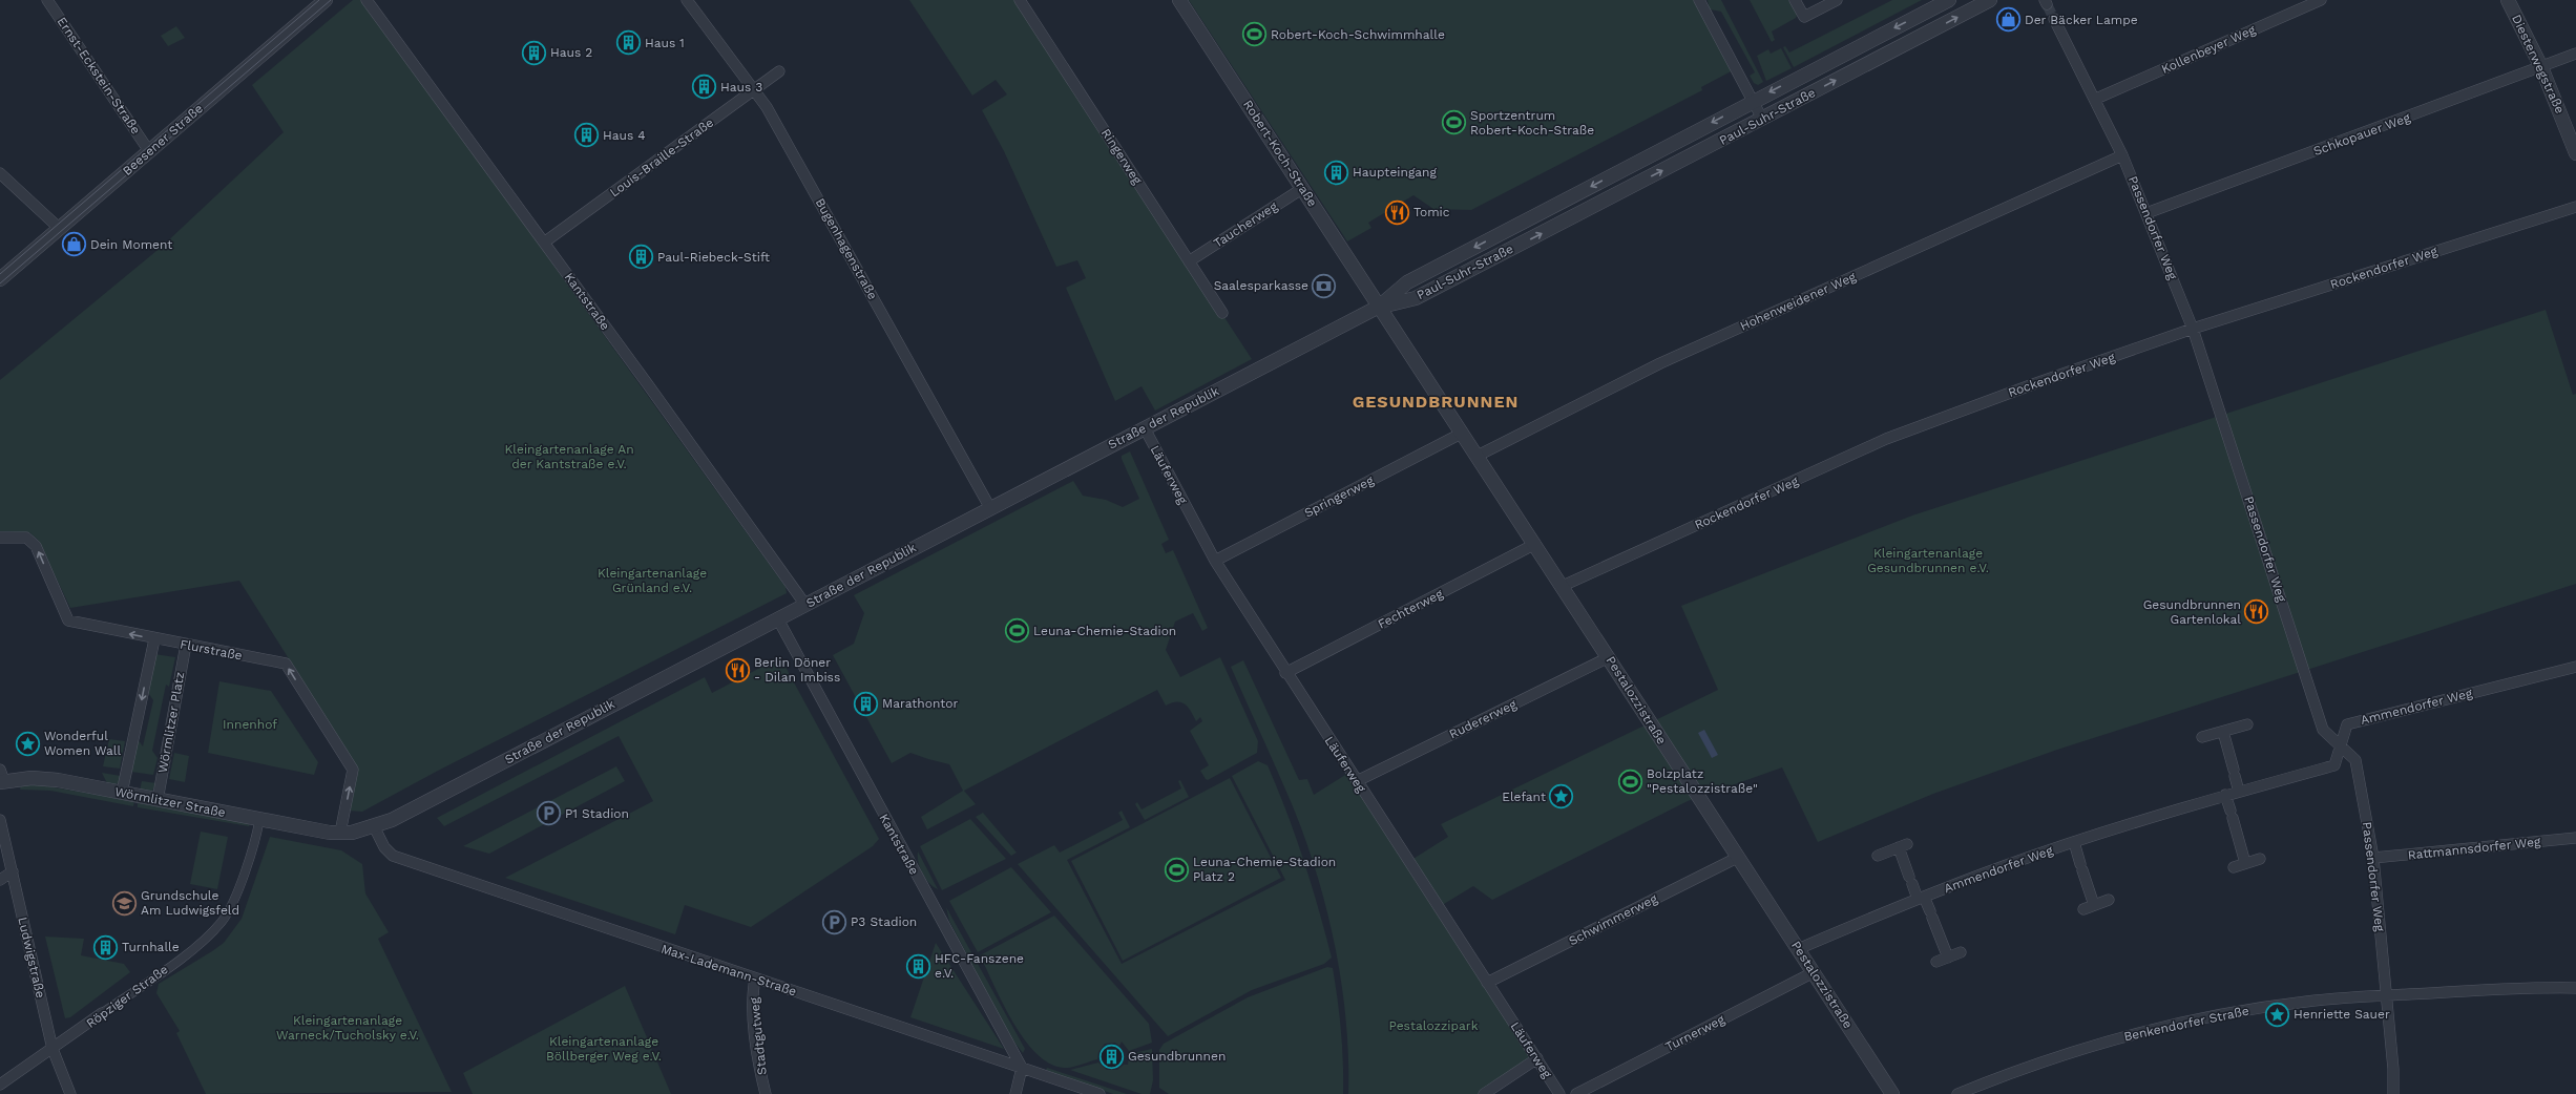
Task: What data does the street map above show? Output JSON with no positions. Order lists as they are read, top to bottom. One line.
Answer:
{"streets":{"street":["Kollenbeyer Weg","Diesterwegstraße","Ernst-Eckstein-Straße","Paul-Suhr-Straße","Schkopauer Weg","Beesener Straße","Robert-Koch-Straße","Ringerweg","Louis-Braille-Straße","Taucherweg","Passendorfer Weg","Bugenhagenstraße","Rockendorfer Weg","Kantstraße","Hohenweidener Weg","Straße der Republik","Läuferweg","Springerweg","Fechterweg","Flurstraße","Pestalozzistraße","Ammendorfer Weg","Rudererweg","Wörmlitzer Platz","Wörmlitzer Straße","Rattmannsdorfer Weg","Schwimmerweg","Ludwigstraße","Max-Lademann-Straße","Röpziger Straße","Benkendorfer Straße","Turnerweg","Stadtgutweg"]},"crossings":[["Kollenbeyer Weg","Passendorfer Weg"],["Diesterwegstraße","Schkopauer Weg"],["Ernst-Eckstein-Straße","Beesener Straße"],["Paul-Suhr-Straße","Robert-Koch-Straße"],["Paul-Suhr-Straße","Straße der Republik"],["Paul-Suhr-Straße","Pestalozzistraße"],["Schkopauer Weg","Passendorfer Weg"],["Robert-Koch-Straße","Taucherweg"],["Robert-Koch-Straße","Straße der Republik"],["Robert-Koch-Straße","Pestalozzistraße"],["Ringerweg","Taucherweg"],["Louis-Braille-Straße","Bugenhagenstraße"],["Louis-Braille-Straße","Kantstraße"],["Passendorfer Weg","Rockendorfer Weg"],["Passendorfer Weg","Hohenweidener Weg"],["Passendorfer Weg","Ammendorfer Weg"],["Passendorfer Weg","Rattmannsdorfer Weg"],["Passendorfer Weg","Benkendorfer Straße"],["Bugenhagenstraße","Straße der Republik"],["Rockendorfer Weg","Pestalozzistraße"],["Kantstraße","Straße der Republik"],["Kantstraße","Max-Lademann-Straße"],["Hohenweidener Weg","Pestalozzistraße"],["Straße der Republik","Läuferweg"],["Straße der Republik","Flurstraße"],["Straße der Republik","Pestalozzistraße"],["Straße der Republik","Wörmlitzer Straße"],["Straße der Republik","Max-Lademann-Straße"],["Läuferweg","Springerweg"],["Läuferweg","Fechterweg"],["Läuferweg","Rudererweg"],["Läuferweg","Schwimmerweg"],["Springerweg","Pestalozzistraße"],["Fechterweg","Pestalozzistraße"],["Flurstraße","Wörmlitzer Platz"],["Flurstraße","Wörmlitzer Straße"],["Pestalozzistraße","Ammendorfer Weg"],["Pestalozzistraße","Rudererweg"],["Pestalozzistraße","Schwimmerweg"],["Pestalozzistraße","Turnerweg"],["Wörmlitzer Platz","Wörmlitzer Straße"],["Wörmlitzer Straße","Röpziger Straße"],["Ludwigstraße","Röpziger Straße"],["Max-Lademann-Straße","Stadtgutweg"]],"one_way":["Flurstraße"],"districts":["GESUNDBRUNNEN"],"parks":["Kleingartenanlage An der Kantstraße e.V.","Kleingartenanlage Gesundbrunnen e.V.","Kleingartenanlage Grünland e.V.","Innenhof","Kleingartenanlage Warneck/Tucholsky e.V.","Pestalozzipark","Kleingartenanlage Böllberger Weg e.V."],"places":{"shop":["Der Bäcker Lampe","Dein Moment"],"sports":["Robert-Koch-Schwimmhalle","Sportzentrum Robert-Koch-Straße","Leuna-Chemie-Stadion","Bolzplatz \"Pestalozzistraße\"","Leuna-Chemie-Stadion Platz 2"],"building":["Haus 1","Haus 2","Haus 3","Haus 4","Haupteingang","Paul-Riebeck-Stift","Marathontor","Turnhalle","HFC-Fanszene e.V.","Gesundbrunnen"],"restaurant":["Tomic","Gesundbrunnen Gartenlokal","Berlin Döner - Dilan Imbiss"],"bank":["Saalesparkasse"],"place":["Wonderful Women Wall","Elefant","Henriette Sauer"],"parking":["P1 Stadion","P3 Stadion"],"school or university":["Grundschule Am Ludwigsfeld"]}}
